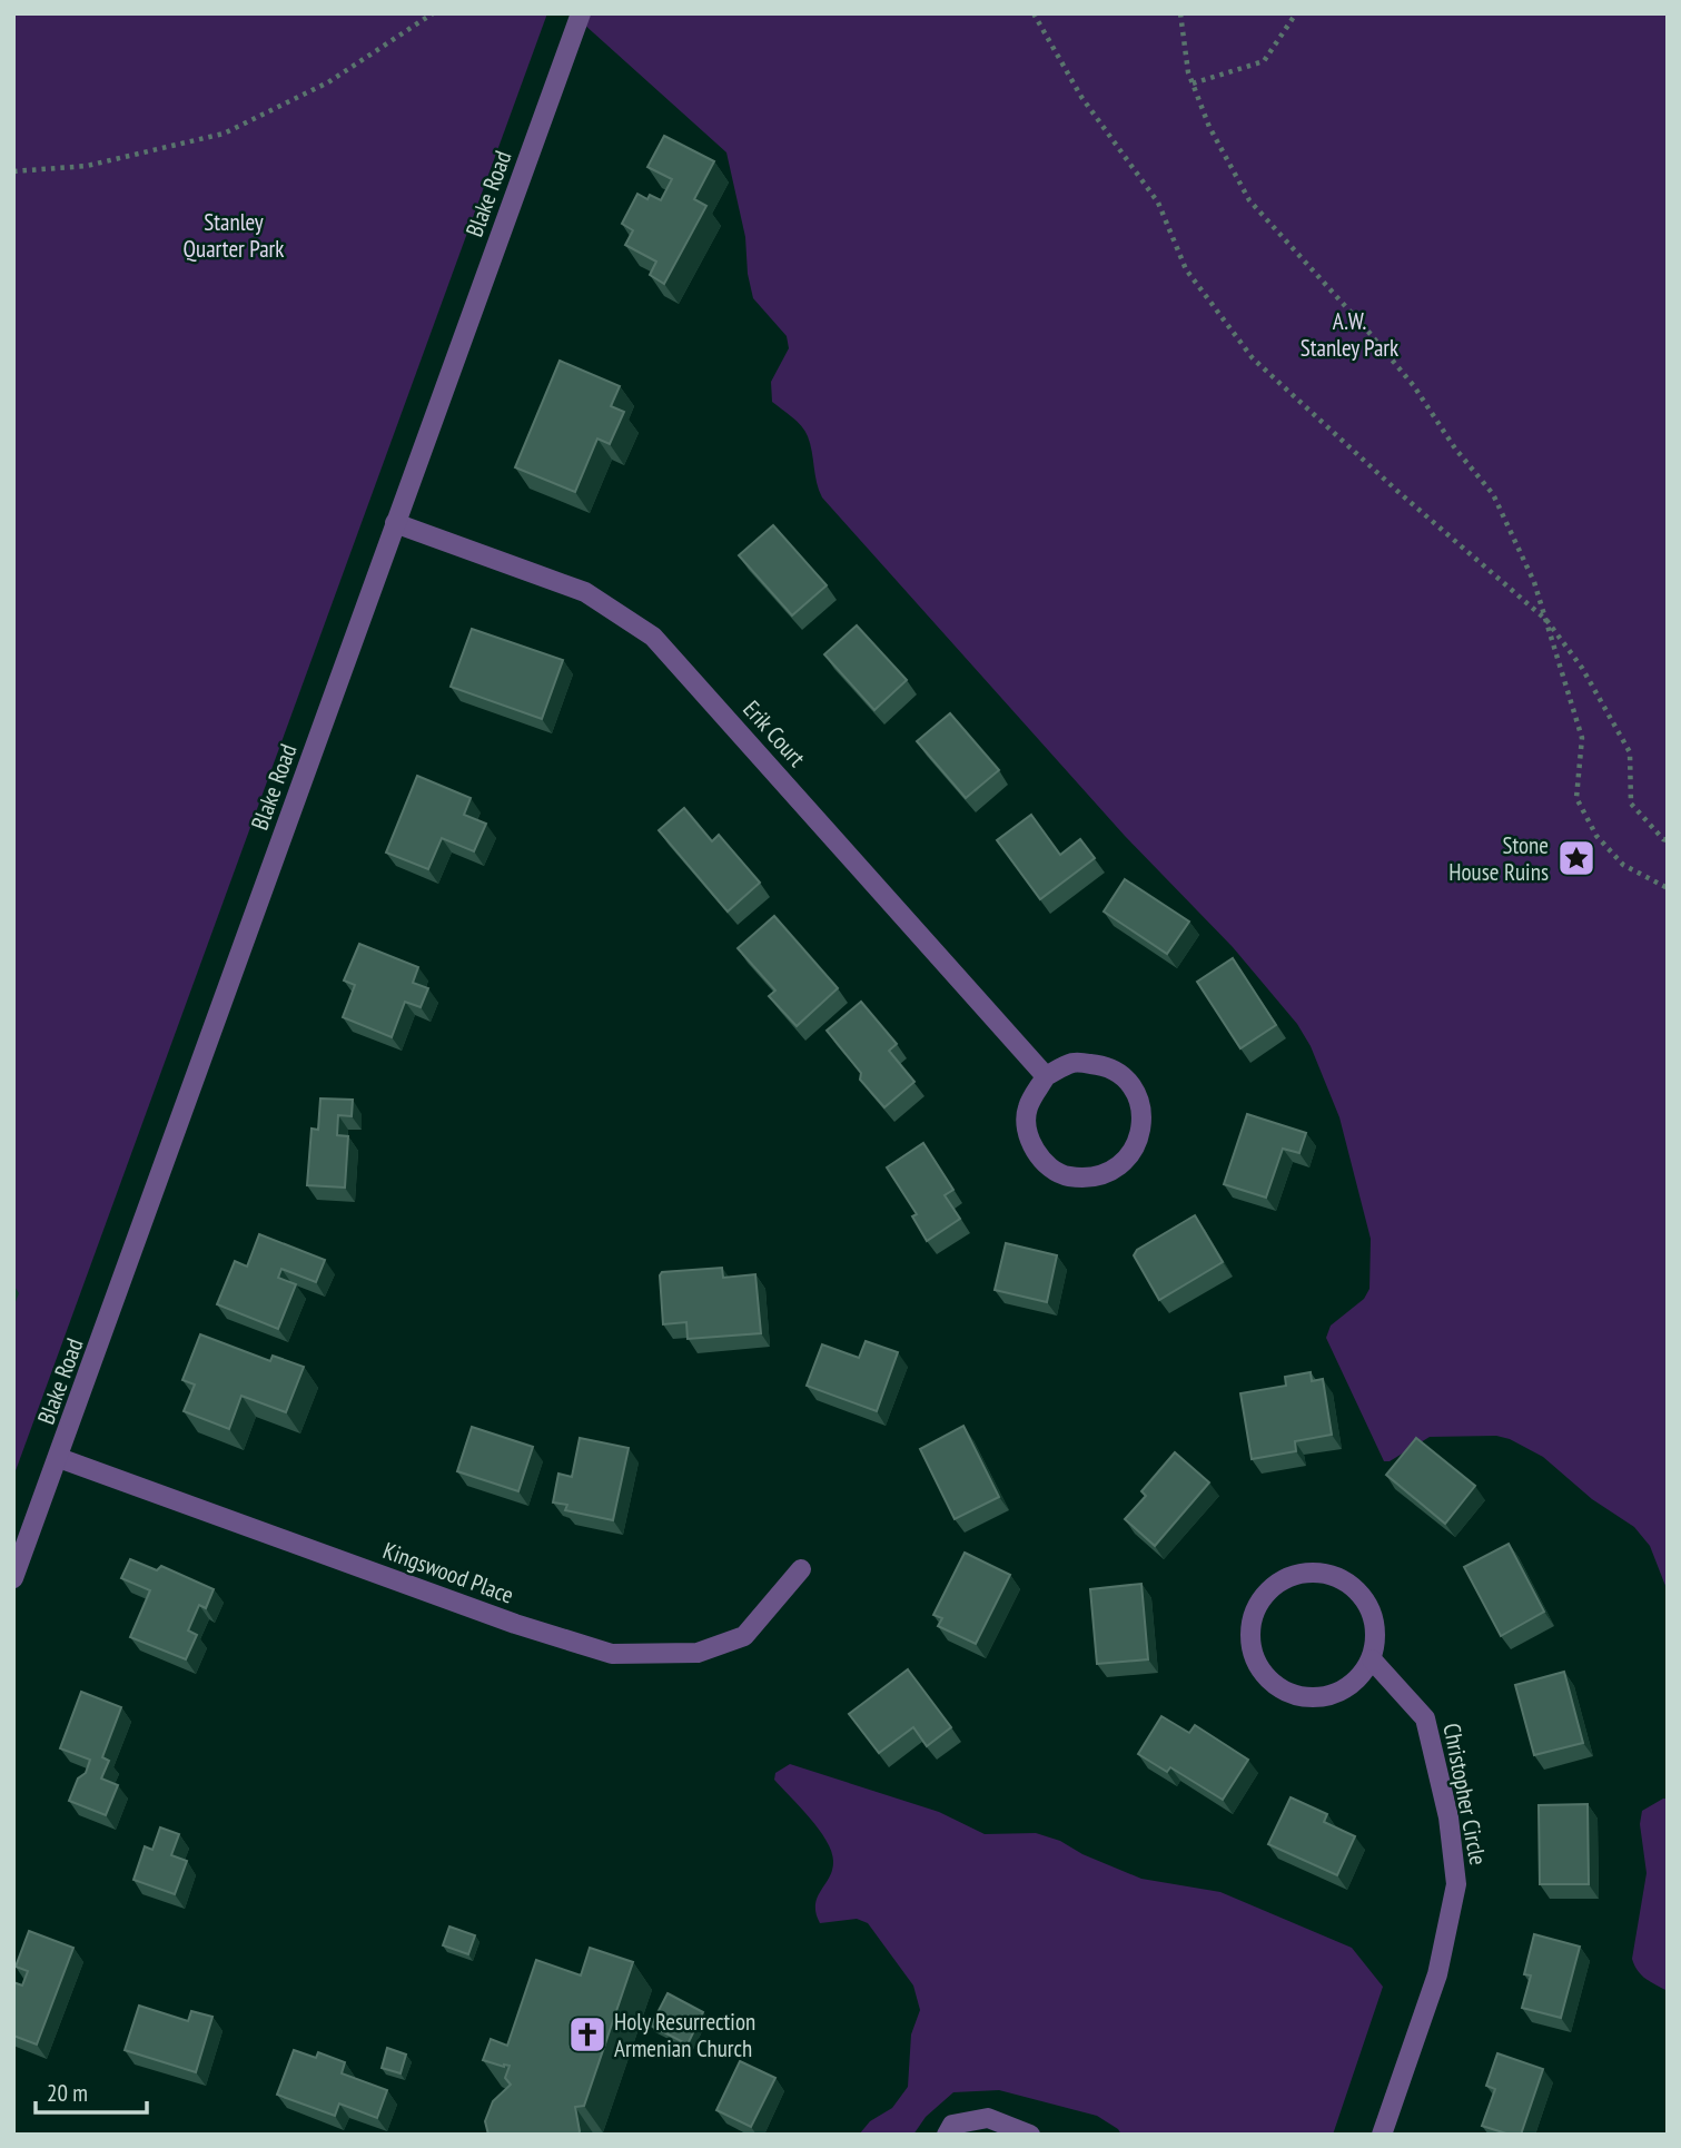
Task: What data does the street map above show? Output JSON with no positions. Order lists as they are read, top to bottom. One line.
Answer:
{"streets":{"street":["Blake Road","Erik Court","Kingswood Place","Christopher Circle"]},"crossings":[["Blake Road","Erik Court"],["Blake Road","Kingswood Place"]],"parks":["Stanley Quarter Park","A.W. Stanley Park"],"places":{"place":["Stone House Ruins"],"church":["Holy Resurrection Armenian Church"]},"scale_bar":"20 m"}
